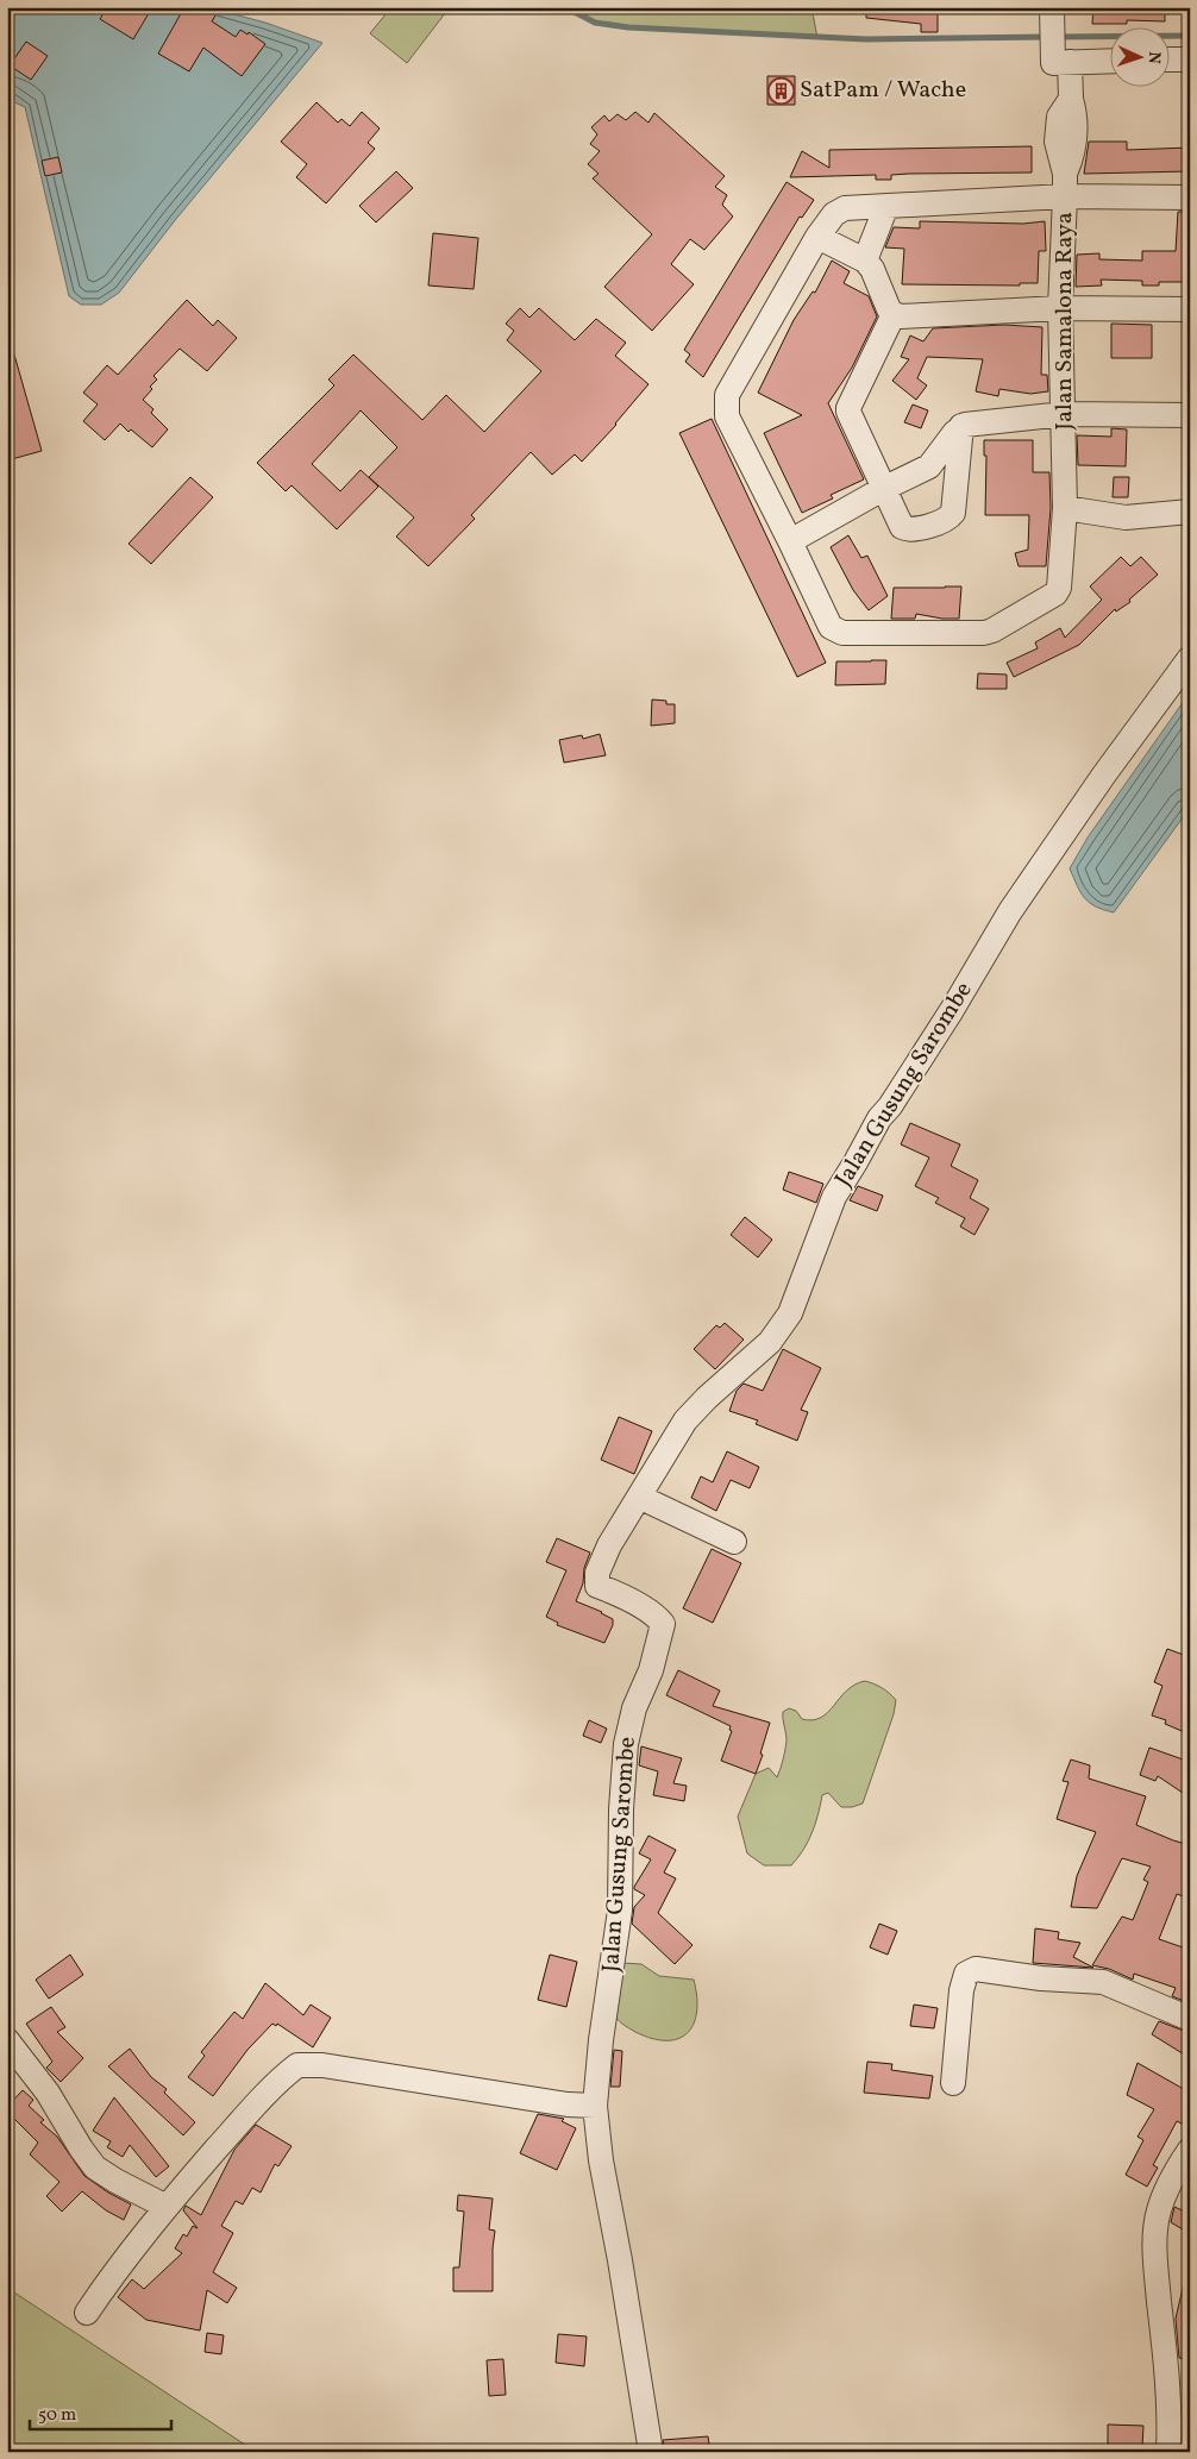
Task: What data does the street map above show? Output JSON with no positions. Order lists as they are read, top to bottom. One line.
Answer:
{"streets":{"street":["Jalan Samalona Raya","Jalan Gusung Sarombe"]},"places":{"building":["SatPam / Wache"]},"scale_bar":"50 m","north":"right"}
